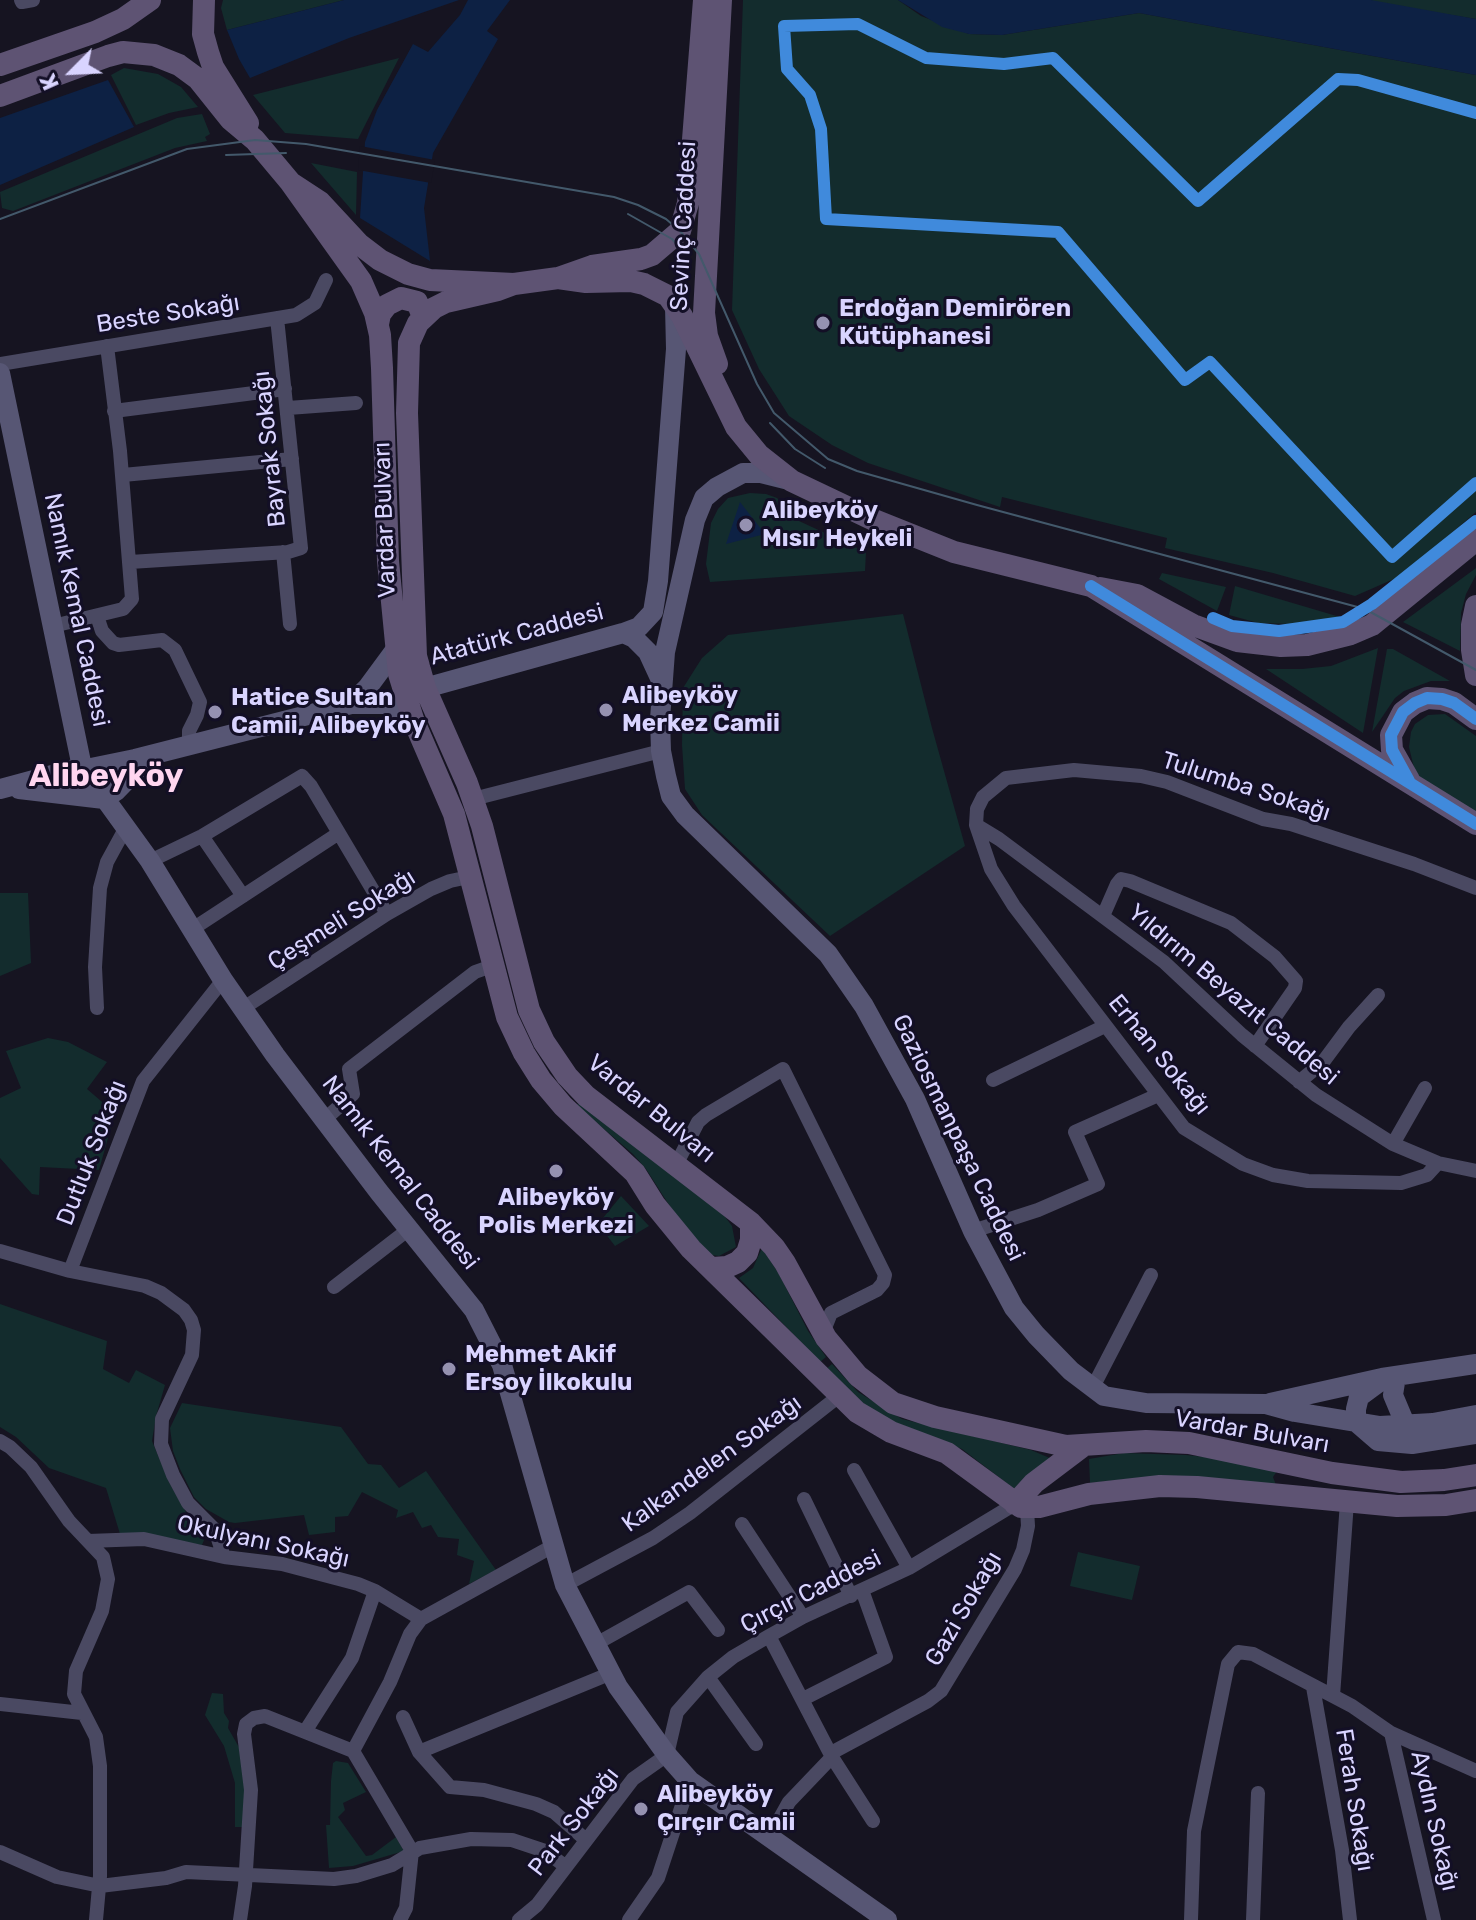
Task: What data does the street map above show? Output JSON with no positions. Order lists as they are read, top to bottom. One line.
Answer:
{"streets":{"main road":["Sevinç Caddesi","Vardar Bulvarı","Namık Kemal Caddesi","Atatürk Caddesi","Gaziosmanpaşa Caddesi"],"street":["Beste Sokağı","Bayrak Sokağı","Tulumba Sokağı","Çeşmeli Sokağı","Yıldırım Beyazıt Caddesi","Erhan Sokağı","Dutluk Sokağı","Kalkandelen Sokağı","Okulyanı Sokağı","Çırçır Caddesi","Gazi Sokağı","Ferah Sokağı","Aydın Sokağı","Park Sokağı"]},"crossings":[["Sevinç Caddesi","Atatürk Caddesi"],["Beste Sokağı","Bayrak Sokağı"],["Vardar Bulvarı","Atatürk Caddesi"],["Namık Kemal Caddesi","Çeşmeli Sokağı"],["Namık Kemal Caddesi","Dutluk Sokağı"],["Namık Kemal Caddesi","Kalkandelen Sokağı"],["Namık Kemal Caddesi","Çırçır Caddesi"],["Namık Kemal Caddesi","Gazi Sokağı"],["Namık Kemal Caddesi","Park Sokağı"],["Tulumba Sokağı","Yıldırım Beyazıt Caddesi"],["Tulumba Sokağı","Erhan Sokağı"],["Yıldırım Beyazıt Caddesi","Erhan Sokağı"],["Çırçır Caddesi","Gazi Sokağı"],["Çırçır Caddesi","Park Sokağı"]],"districts":["Alibeyköy"],"places":["Erdoğan Demirören Kütüphanesi","Alibeyköy Mısır Heykeli","Alibeyköy Merkez Camii","Hatice Sultan Camii, Alibeyköy","Alibeyköy Polis Merkezi","Mehmet Akif Ersoy İlkokulu","Alibeyköy Çırçır Camii"],"north":"bottom left"}
